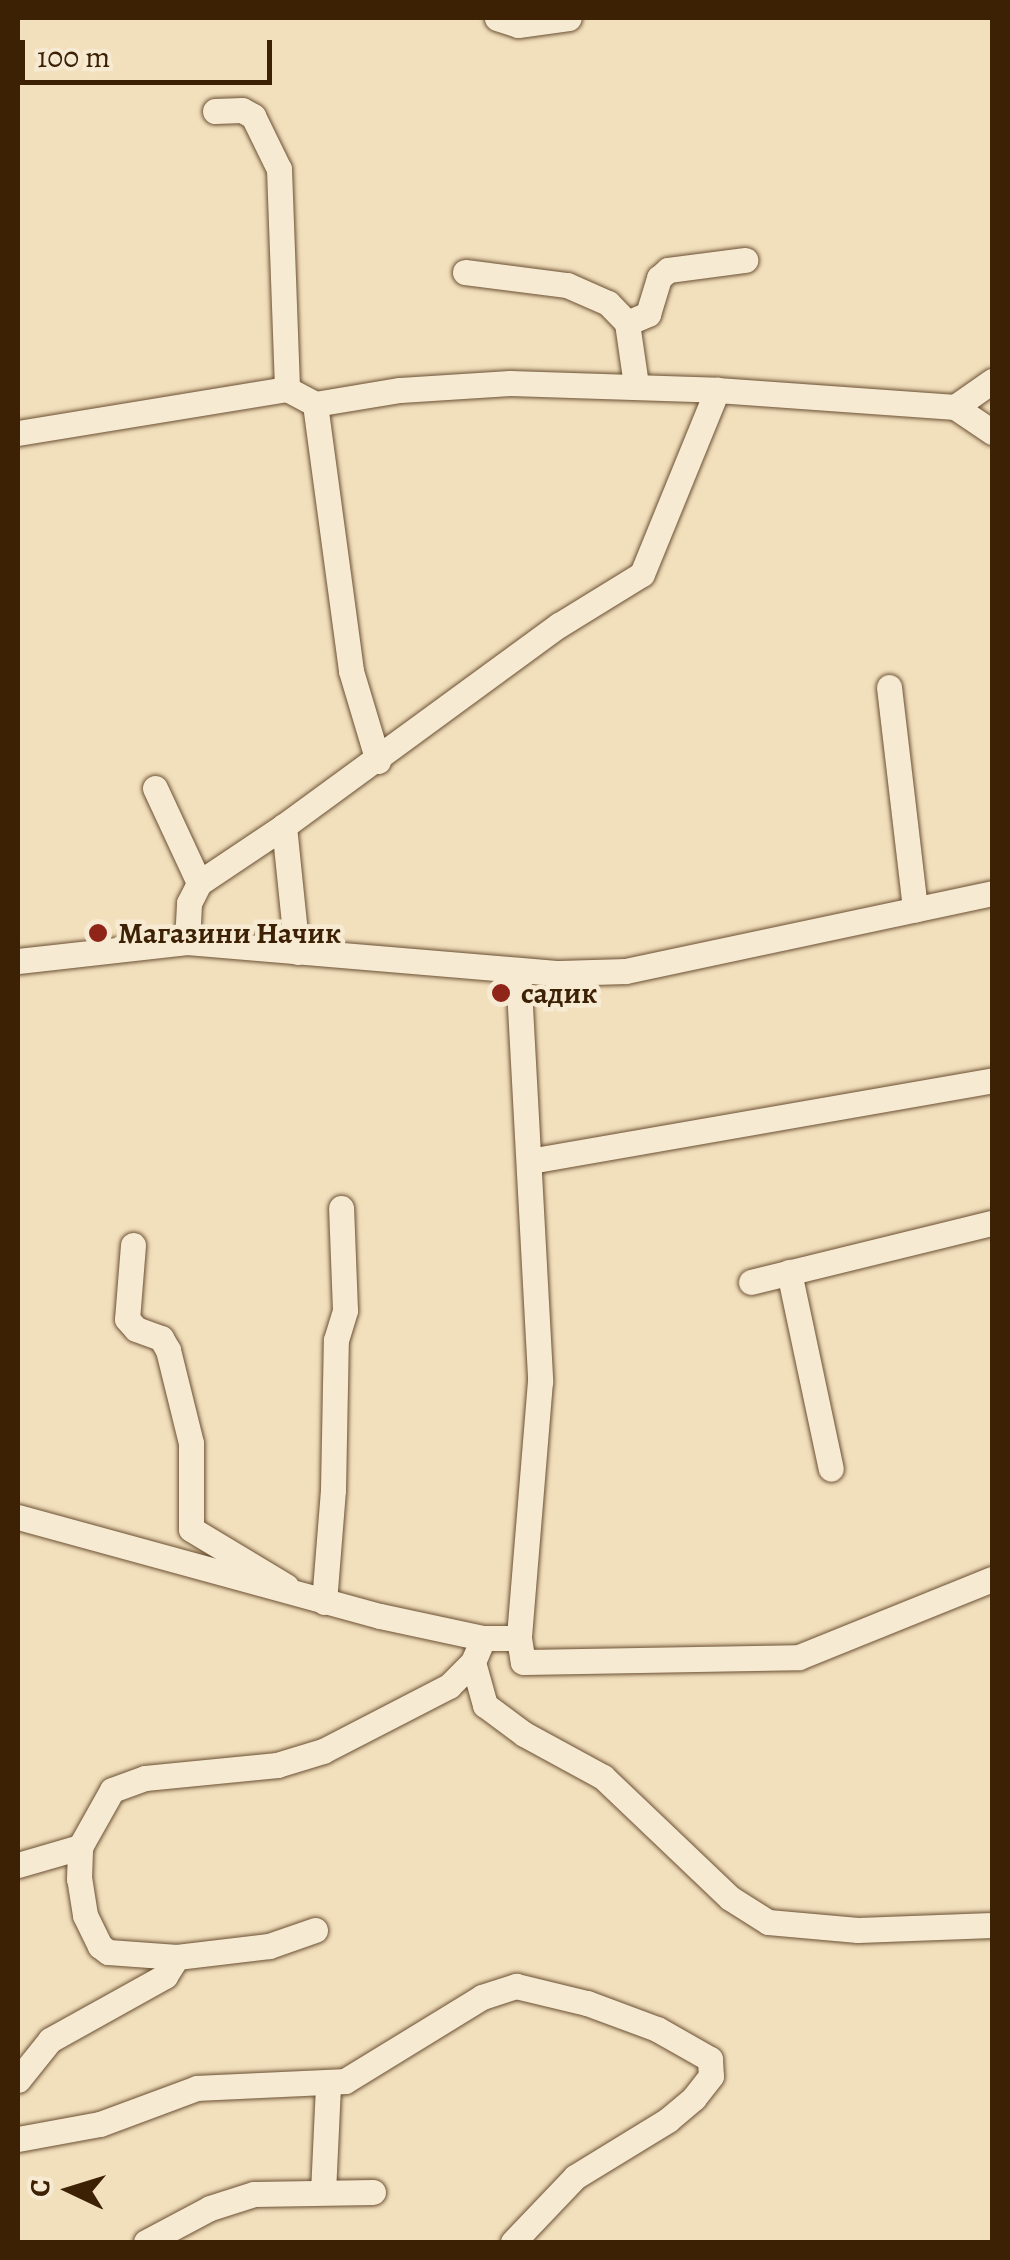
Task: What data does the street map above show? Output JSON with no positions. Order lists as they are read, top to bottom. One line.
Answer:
{"places":["Магазини Начик","садик"],"scale_bar":"100 m","north":"left"}
